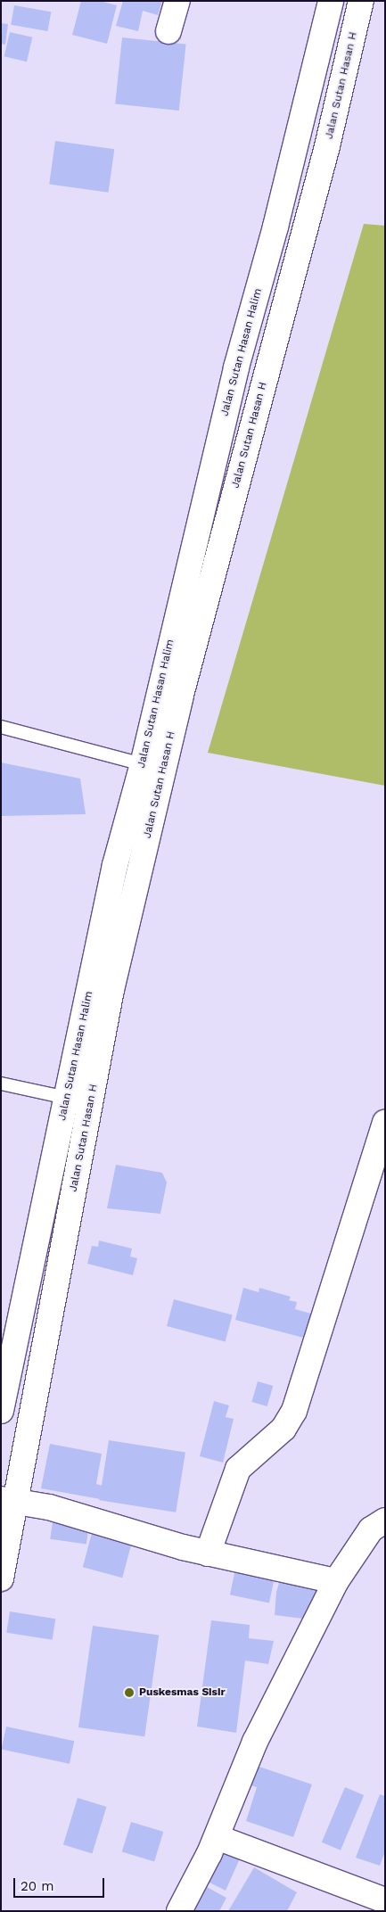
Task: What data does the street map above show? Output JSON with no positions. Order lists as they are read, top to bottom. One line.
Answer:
{"streets":{"street":["Jalan Sutan Hasan H","Jalan Sutan Hasan Halim"]},"places":["Puskesmas Sisir"],"scale_bar":"20 m"}
